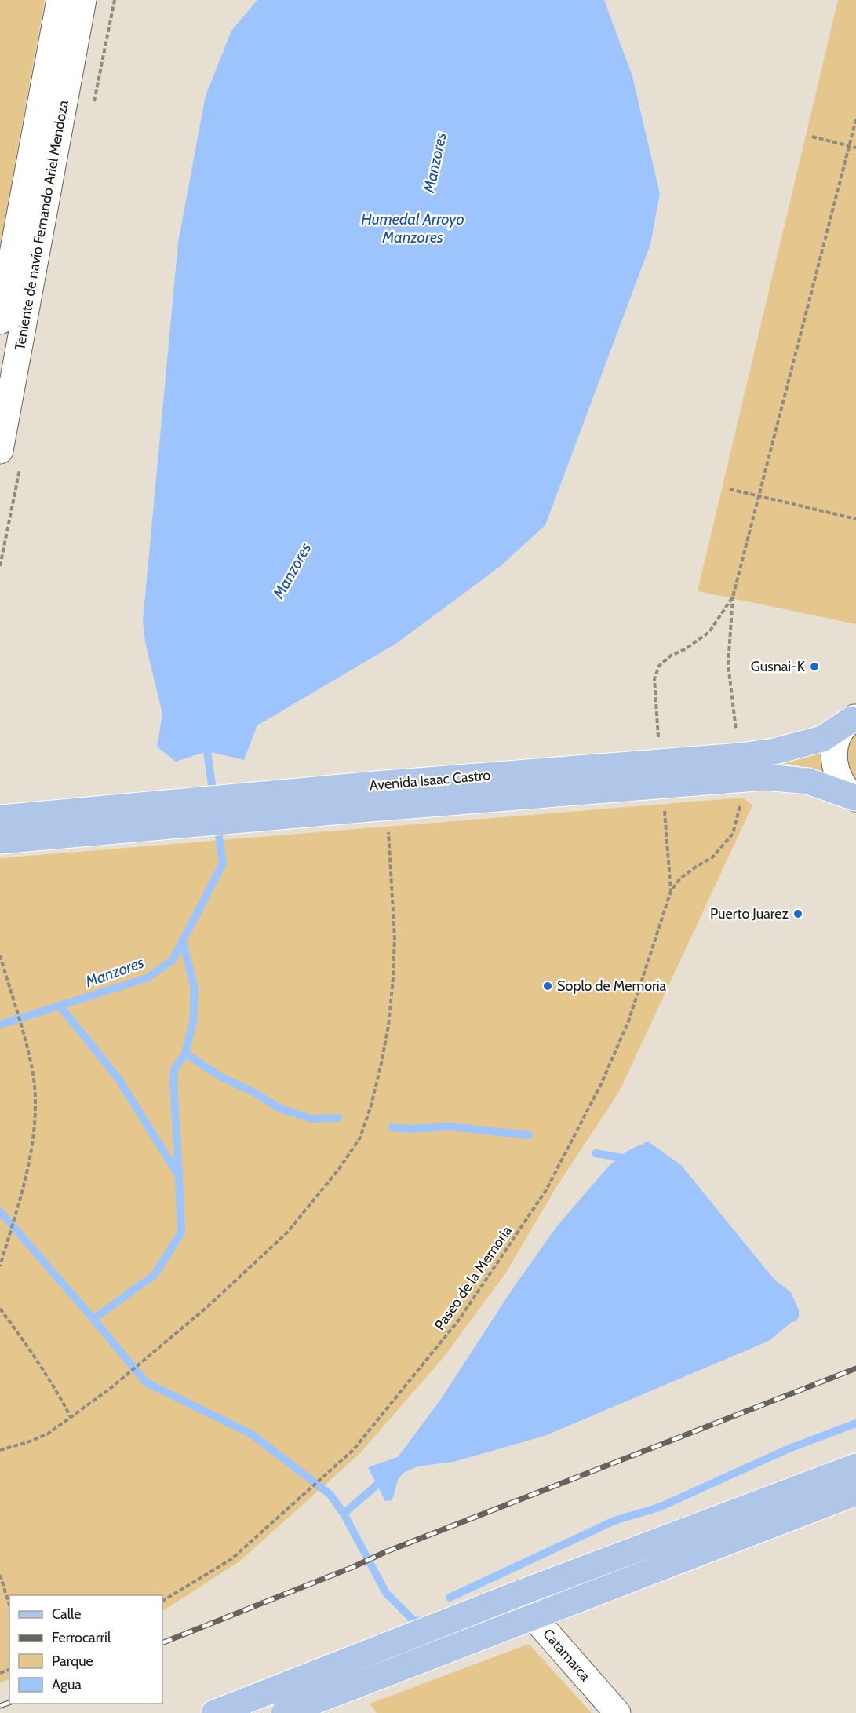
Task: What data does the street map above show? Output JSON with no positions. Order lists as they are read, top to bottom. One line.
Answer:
{"streets":{"main road":["Avenida Isaac Castro"],"street":["Teniente de navío Fernando Ariel Mendoza","Catamarca"],"path":["Paseo de la Memoria"]},"crossings":[["Avenida Isaac Castro","Paseo de la Memoria"]],"water":["Manzores","Humedal Arroyo Manzores"],"places":["Gusnai-K","Puerto Juarez","Soplo de Memoria"],"legend":["Calle","Ferrocarril","Parque","Agua"]}
